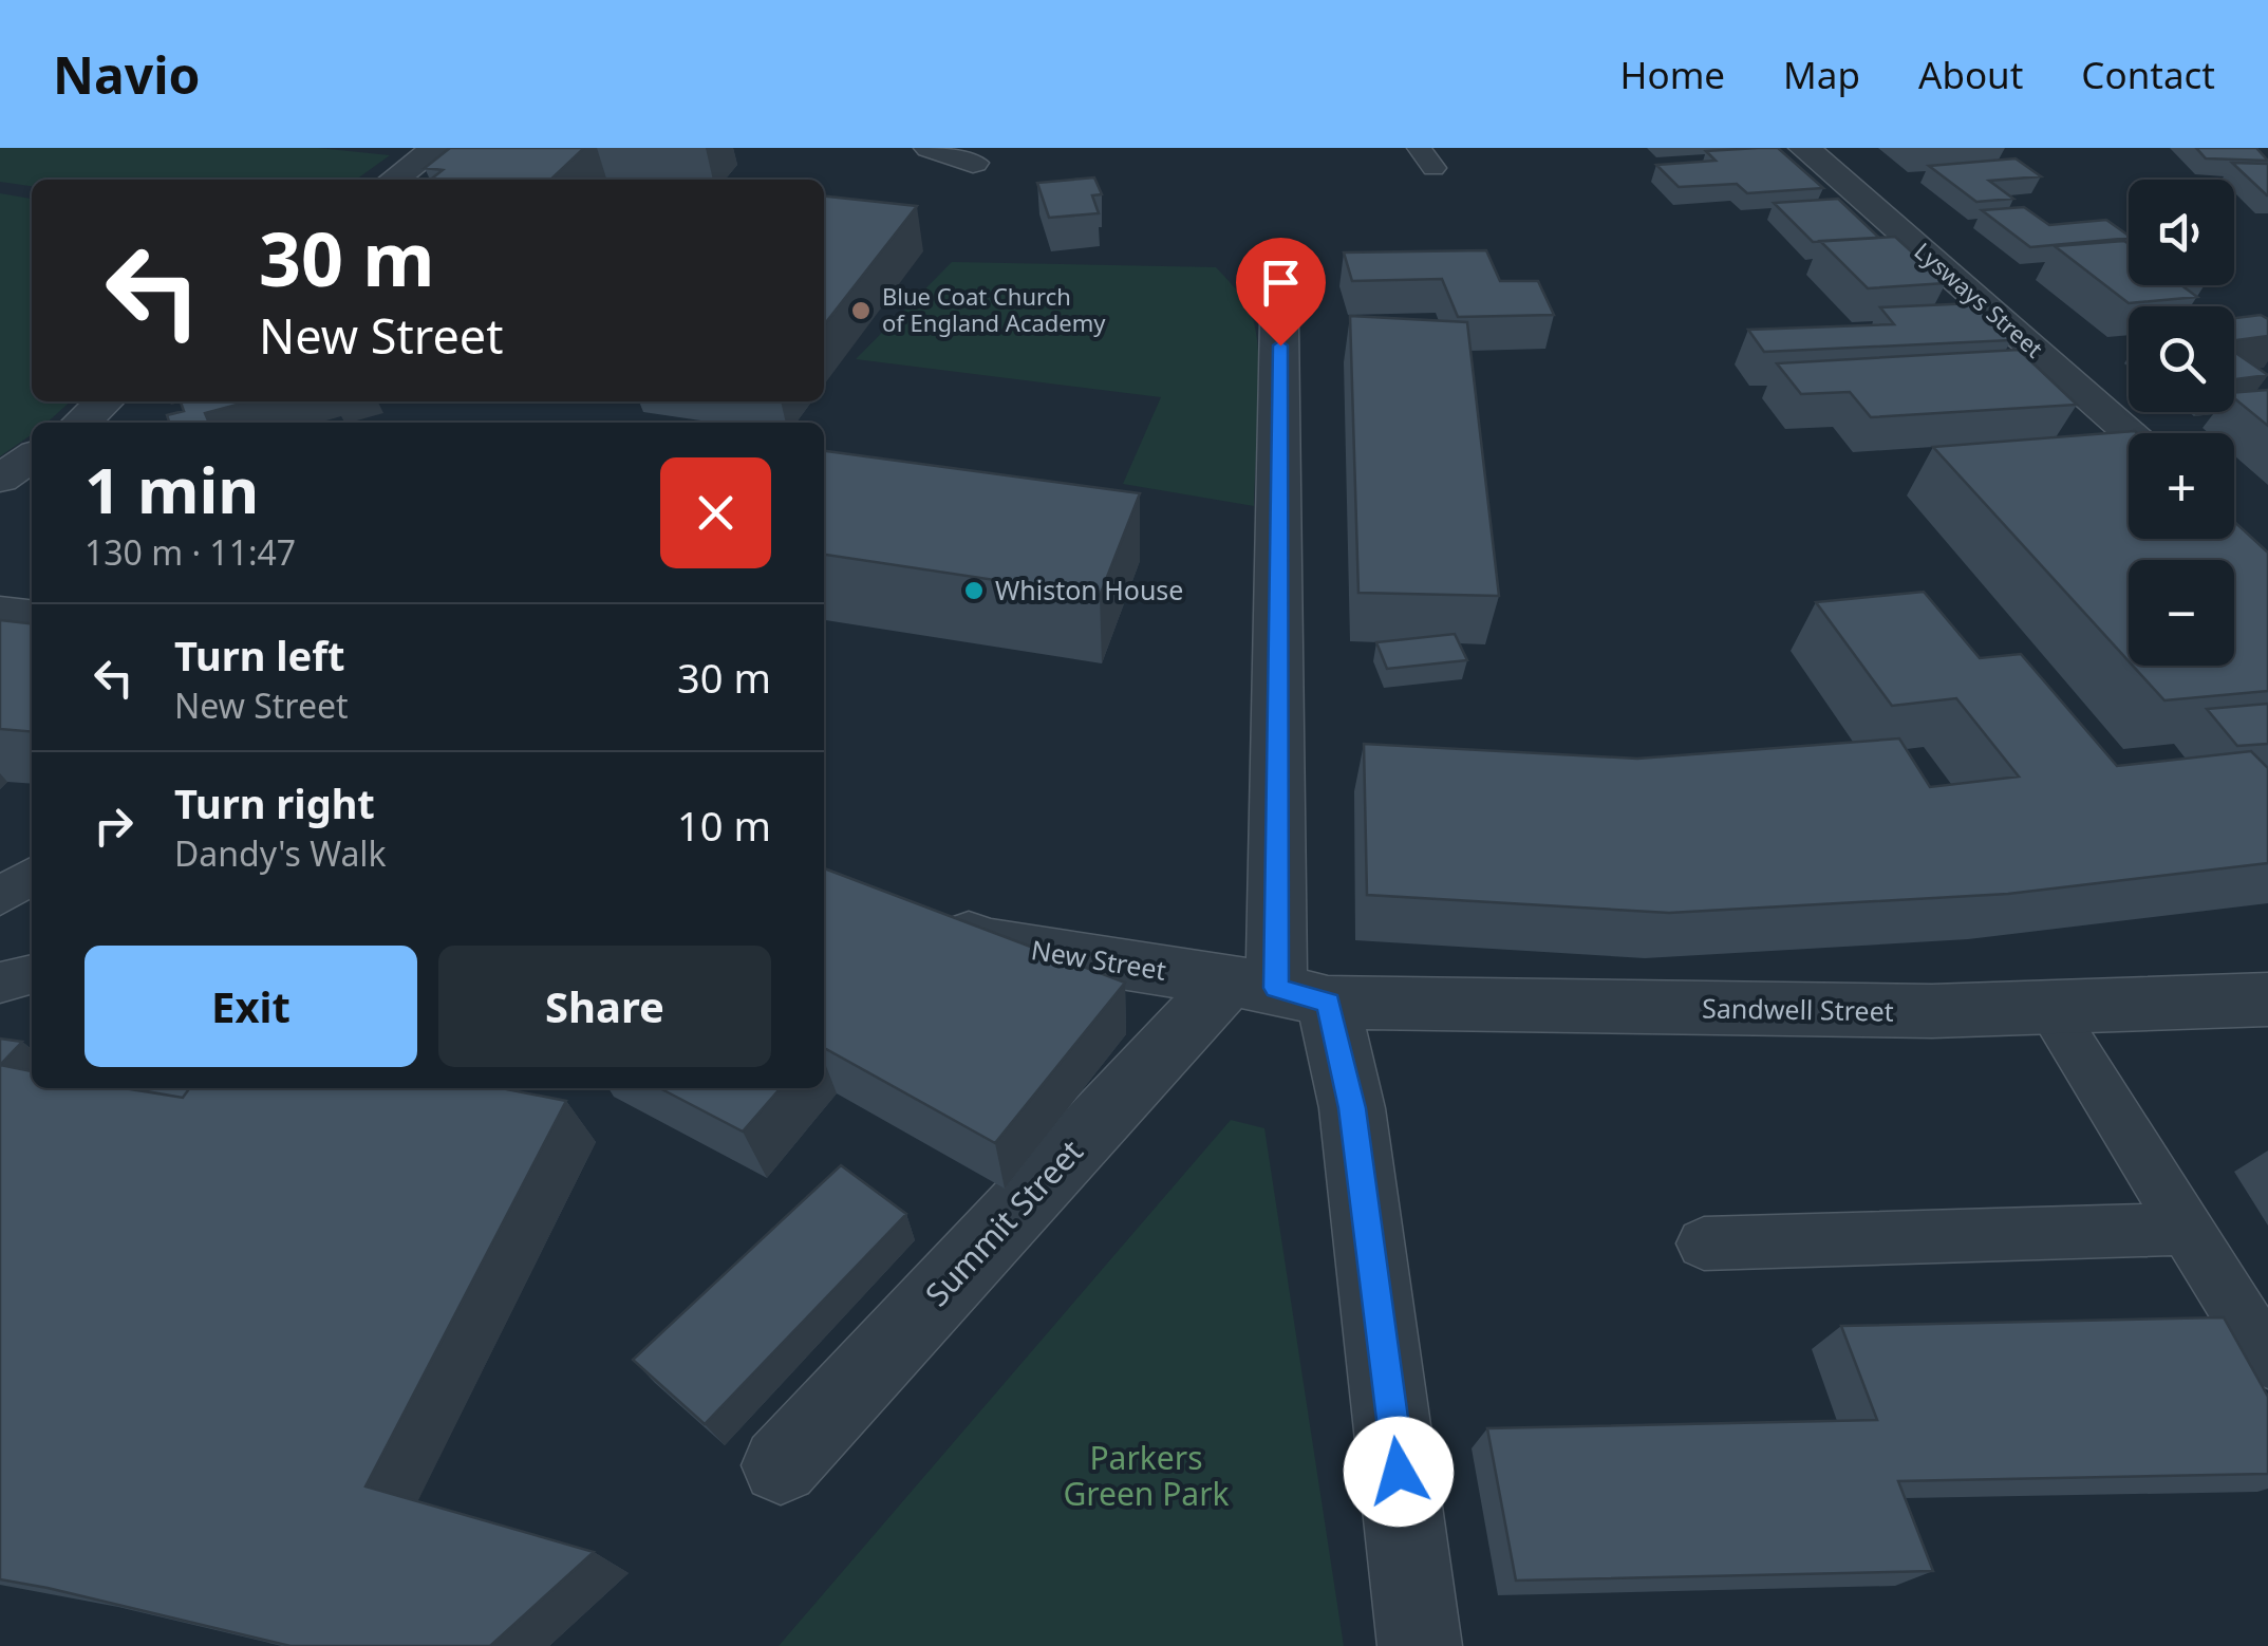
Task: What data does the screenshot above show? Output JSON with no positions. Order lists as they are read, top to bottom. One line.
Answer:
{"streets":{"street":["Lysways Street","New Street","Sandwell Street","Summit Street"]},"crossings":[["New Street","Sandwell Street"],["New Street","Summit Street"],["Sandwell Street","Summit Street"]],"parks":["Parkers Green Park"],"places":["Blue Coat Church of England Academy","Whiston House"],"page":{"header":"Navio","nav":["Home","Map","About","Contact"],"map_buttons":["+","−"],"turn":["30 m","New Street"],"heading":["1 min","130 m · 11:47"],"list":[{"name":"Turn left","note":"New Street","value":"30 m"},{"name":"Turn right","note":"Dandy's Walk","value":"10 m"}],"buttons":["Exit","Share"]}}
